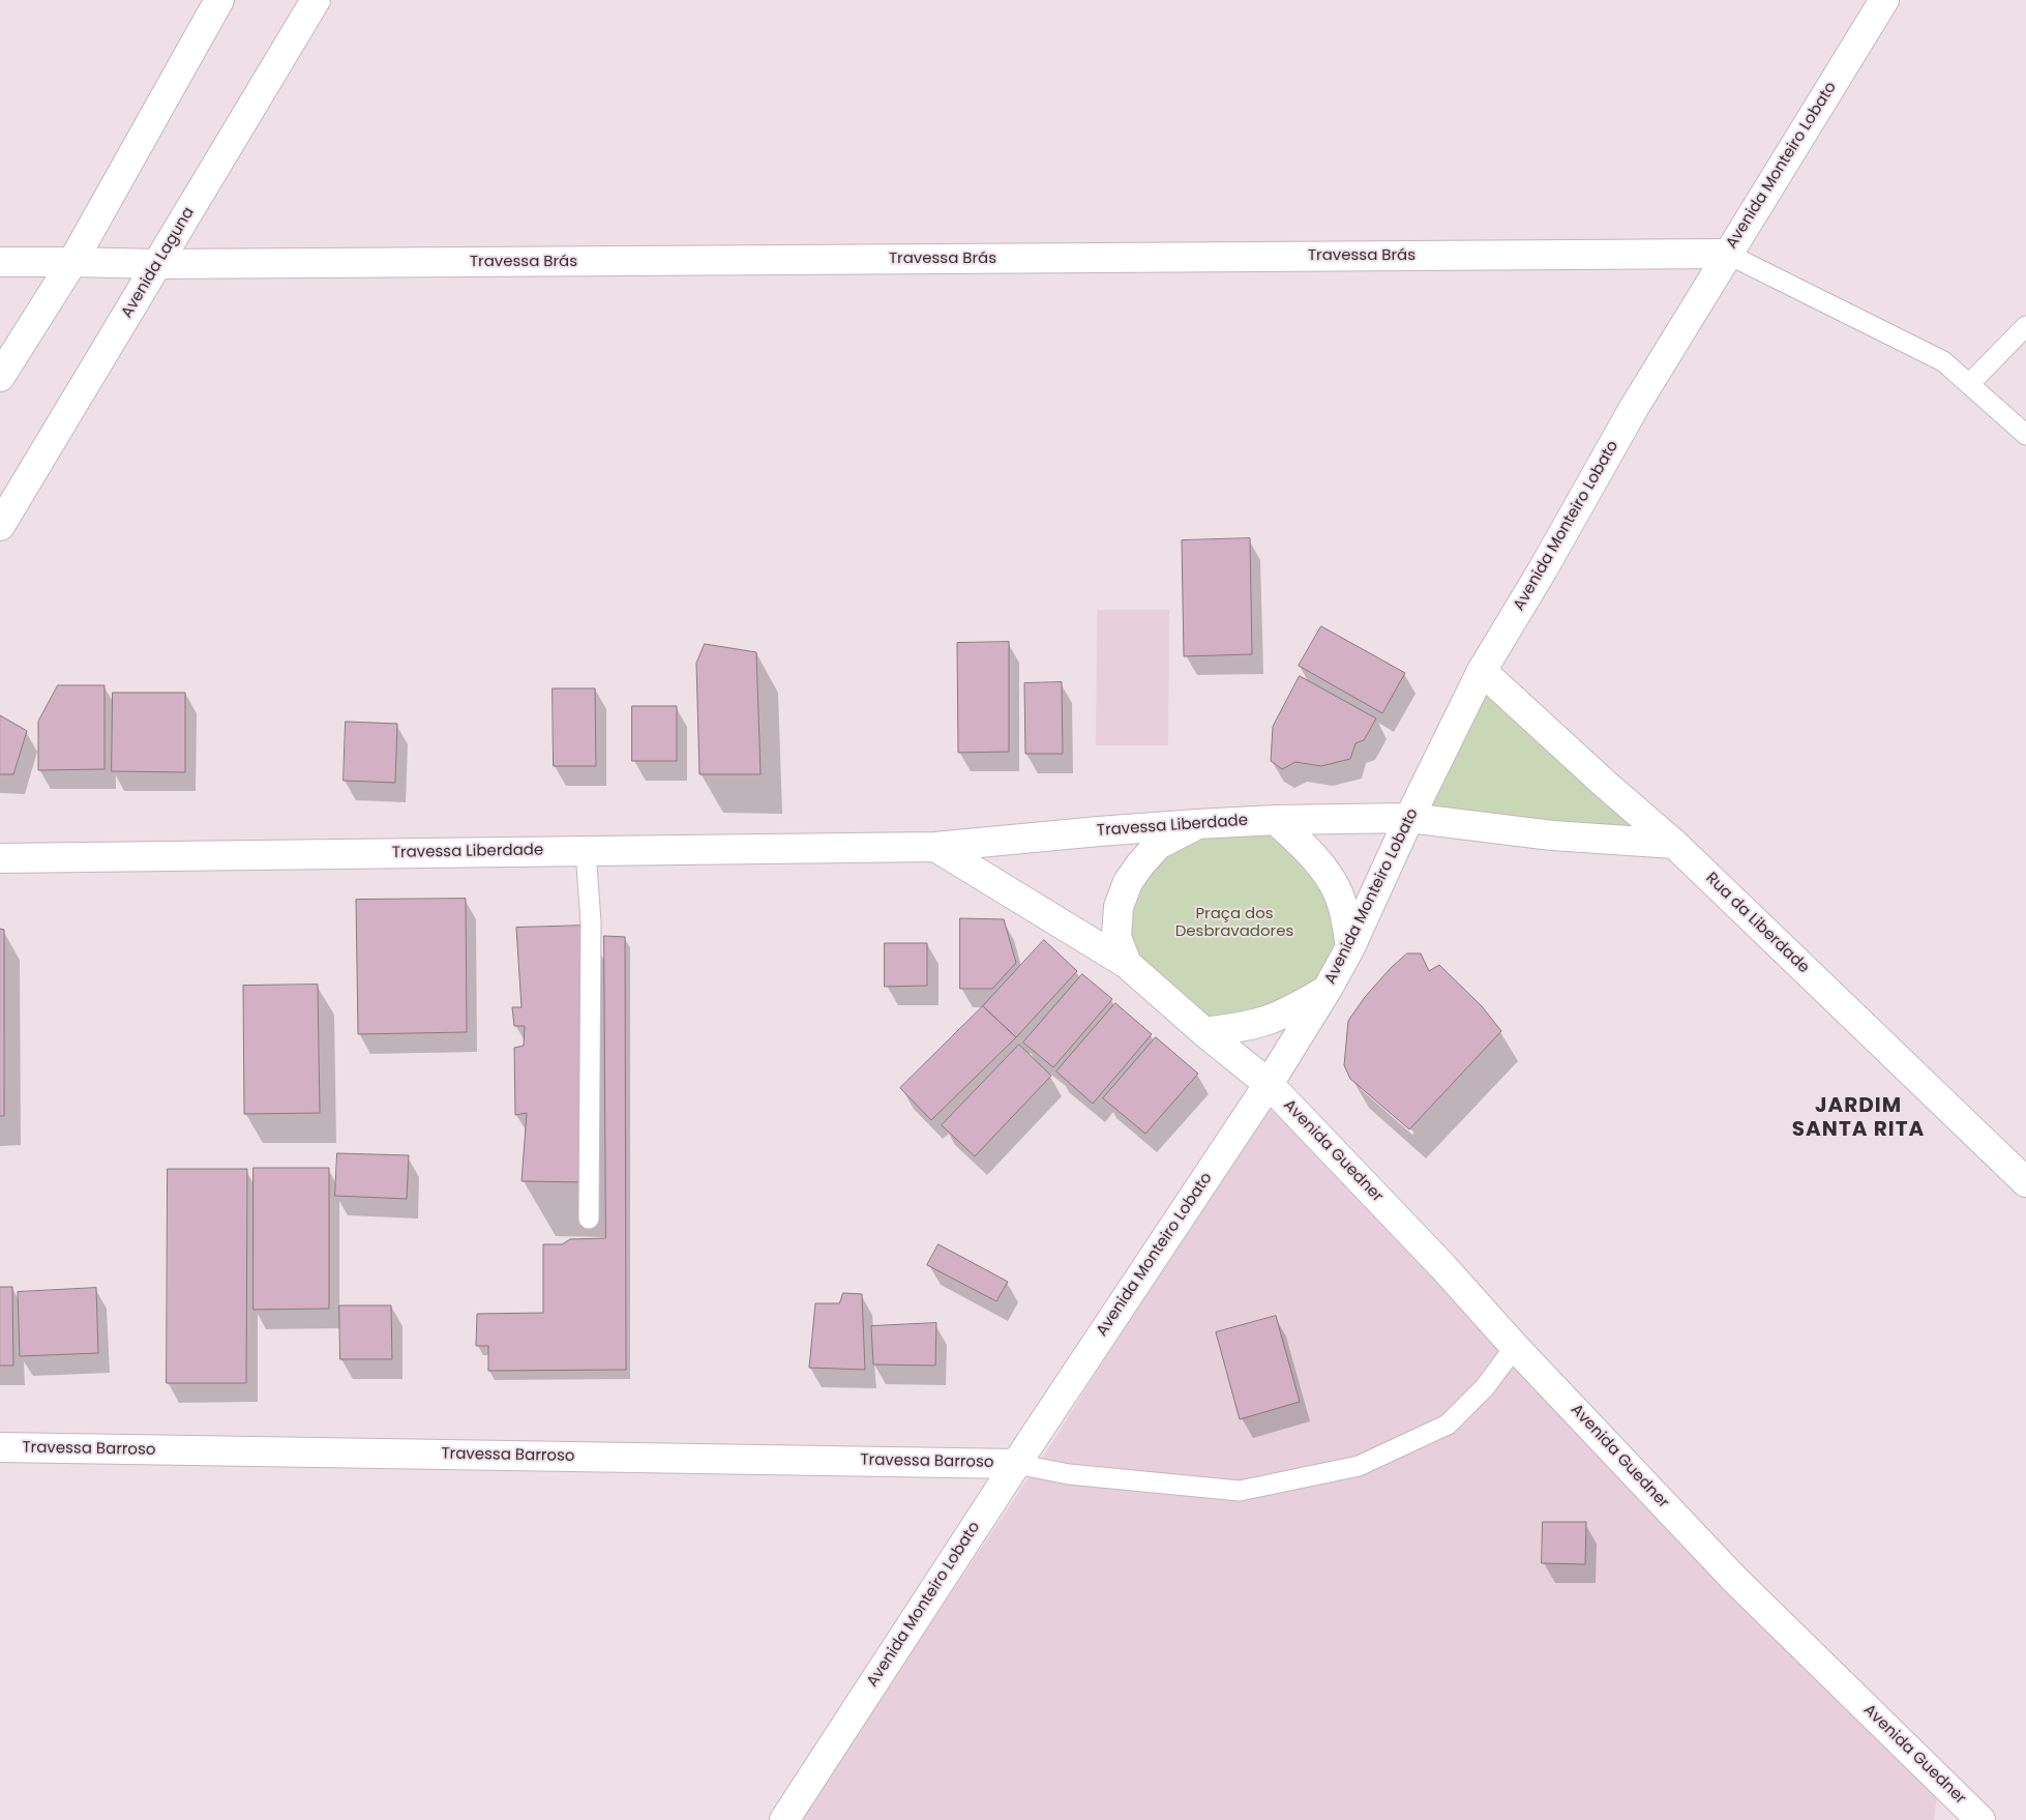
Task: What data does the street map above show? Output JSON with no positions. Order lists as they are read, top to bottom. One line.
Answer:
{"streets":{"street":["Avenida Monteiro Lobato","Travessa Brás","Avenida Laguna","Travessa Liberdade","Rua da Liberdade","Avenida Guedner","Travessa Barroso"]},"crossings":[["Avenida Monteiro Lobato","Travessa Brás"],["Avenida Monteiro Lobato","Travessa Liberdade"],["Avenida Monteiro Lobato","Rua da Liberdade"],["Avenida Monteiro Lobato","Avenida Guedner"],["Avenida Monteiro Lobato","Travessa Barroso"],["Travessa Brás","Avenida Laguna"],["Travessa Liberdade","Rua da Liberdade"]],"districts":["JARDIM SANTA RITA"],"parks":["Praça dos Desbravadores"]}
